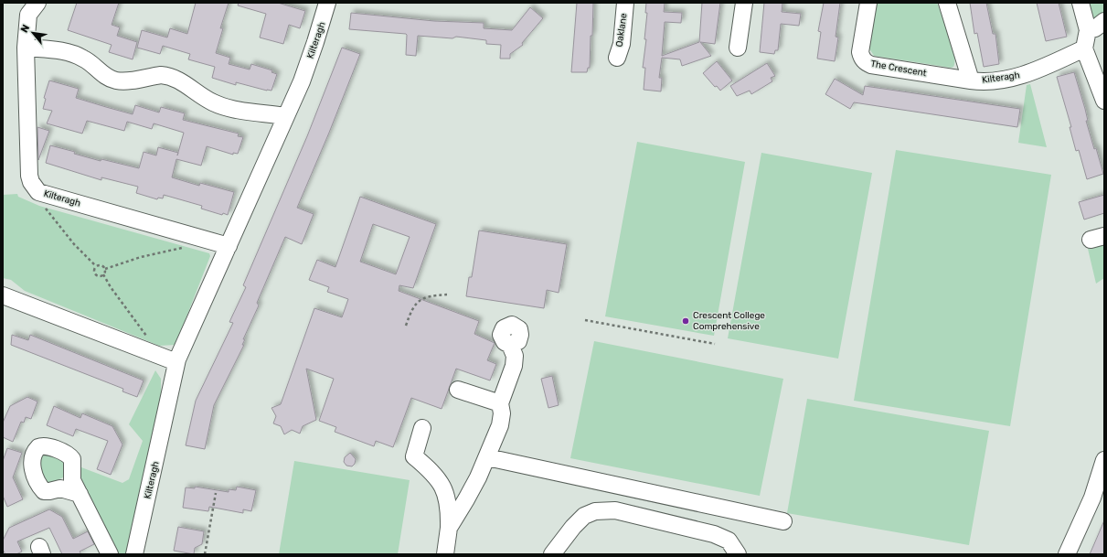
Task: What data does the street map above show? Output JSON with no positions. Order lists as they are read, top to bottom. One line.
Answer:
{"streets":{"street":["Oaklane","Kilteragh","The Crescent"]},"crossings":[["Kilteragh","The Crescent"]],"places":["Crescent College Comprehensive"],"north":"top left"}
